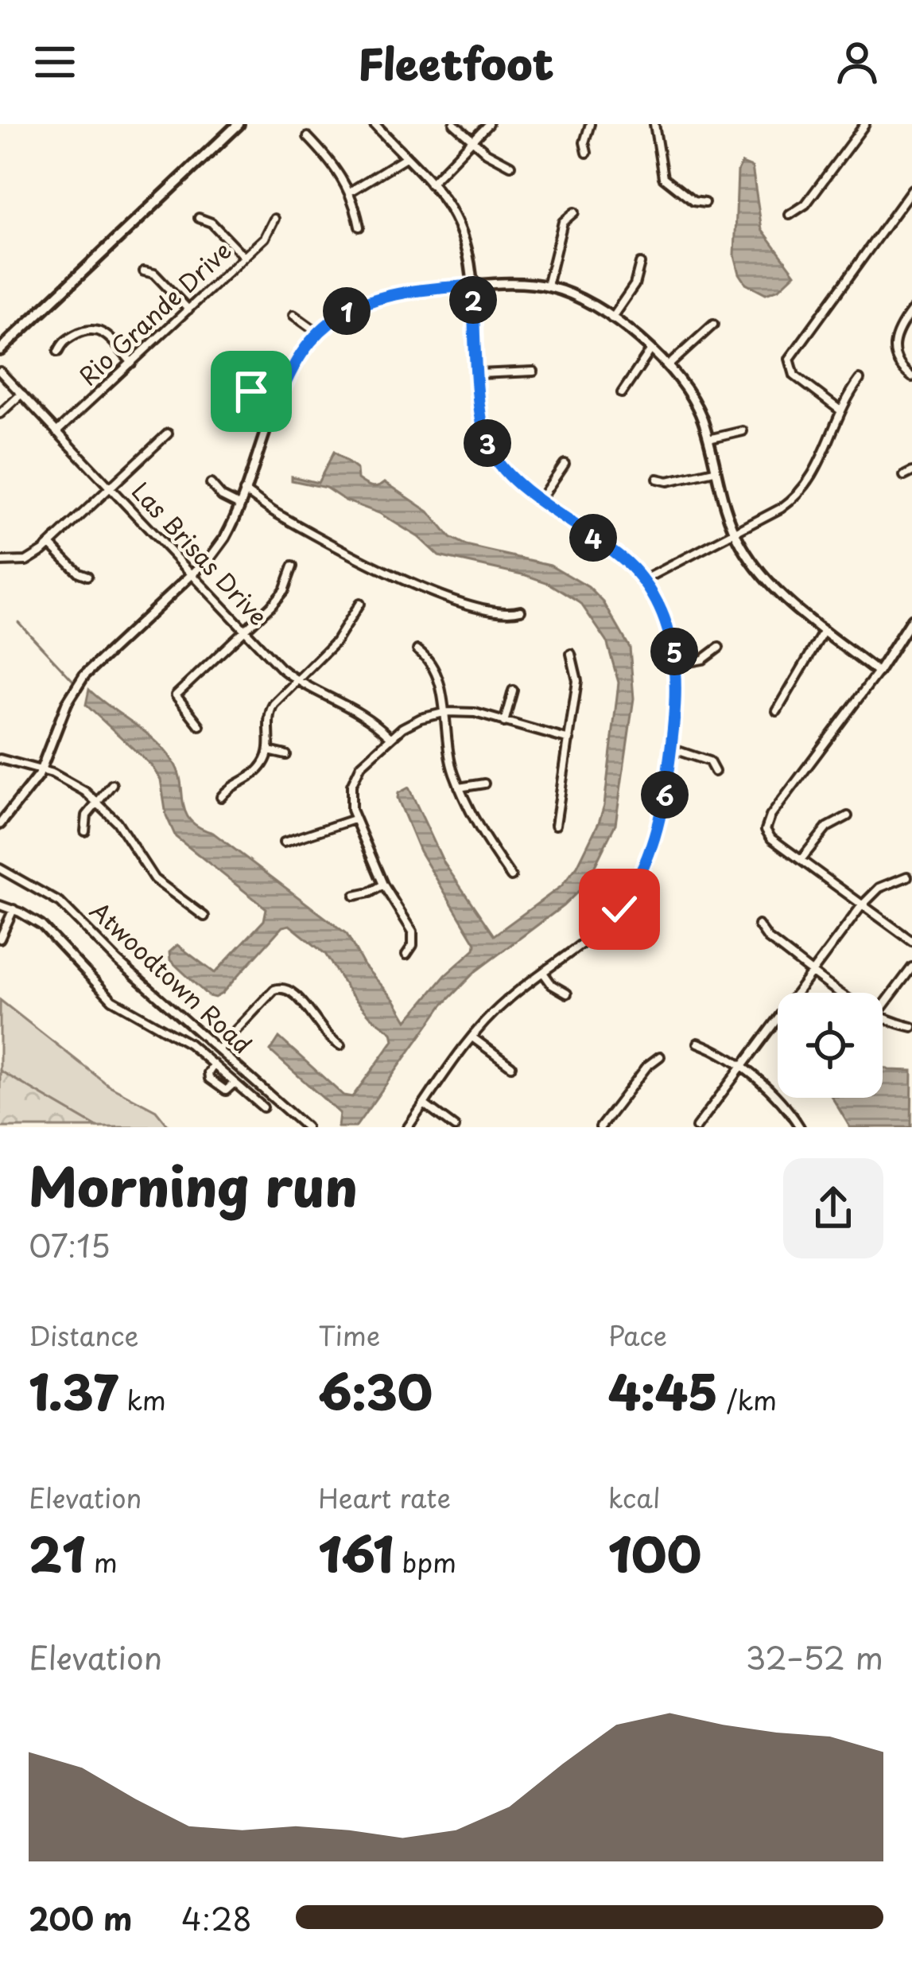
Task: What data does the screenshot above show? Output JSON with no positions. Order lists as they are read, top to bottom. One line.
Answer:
{"streets":{"street":["Rio Grande Drive","Las Brisas Drive","Atwoodtown Road"]},"crossings":[["Rio Grande Drive","Las Brisas Drive"]],"page":{"header":"Fleetfoot","pins":["2","1","3","4","5","6"],"heading":["Morning run","07:15"],"stats":[["Distance","1.37 km"],["Time","6:30"],["Pace","4:45 /km"],["Elevation","21 m"],["Heart rate","161 bpm"],["kcal","100"]],"chart":["Elevation","32–52 m"],"list":[{"name":"200 m","note":"4:28"}]}}
